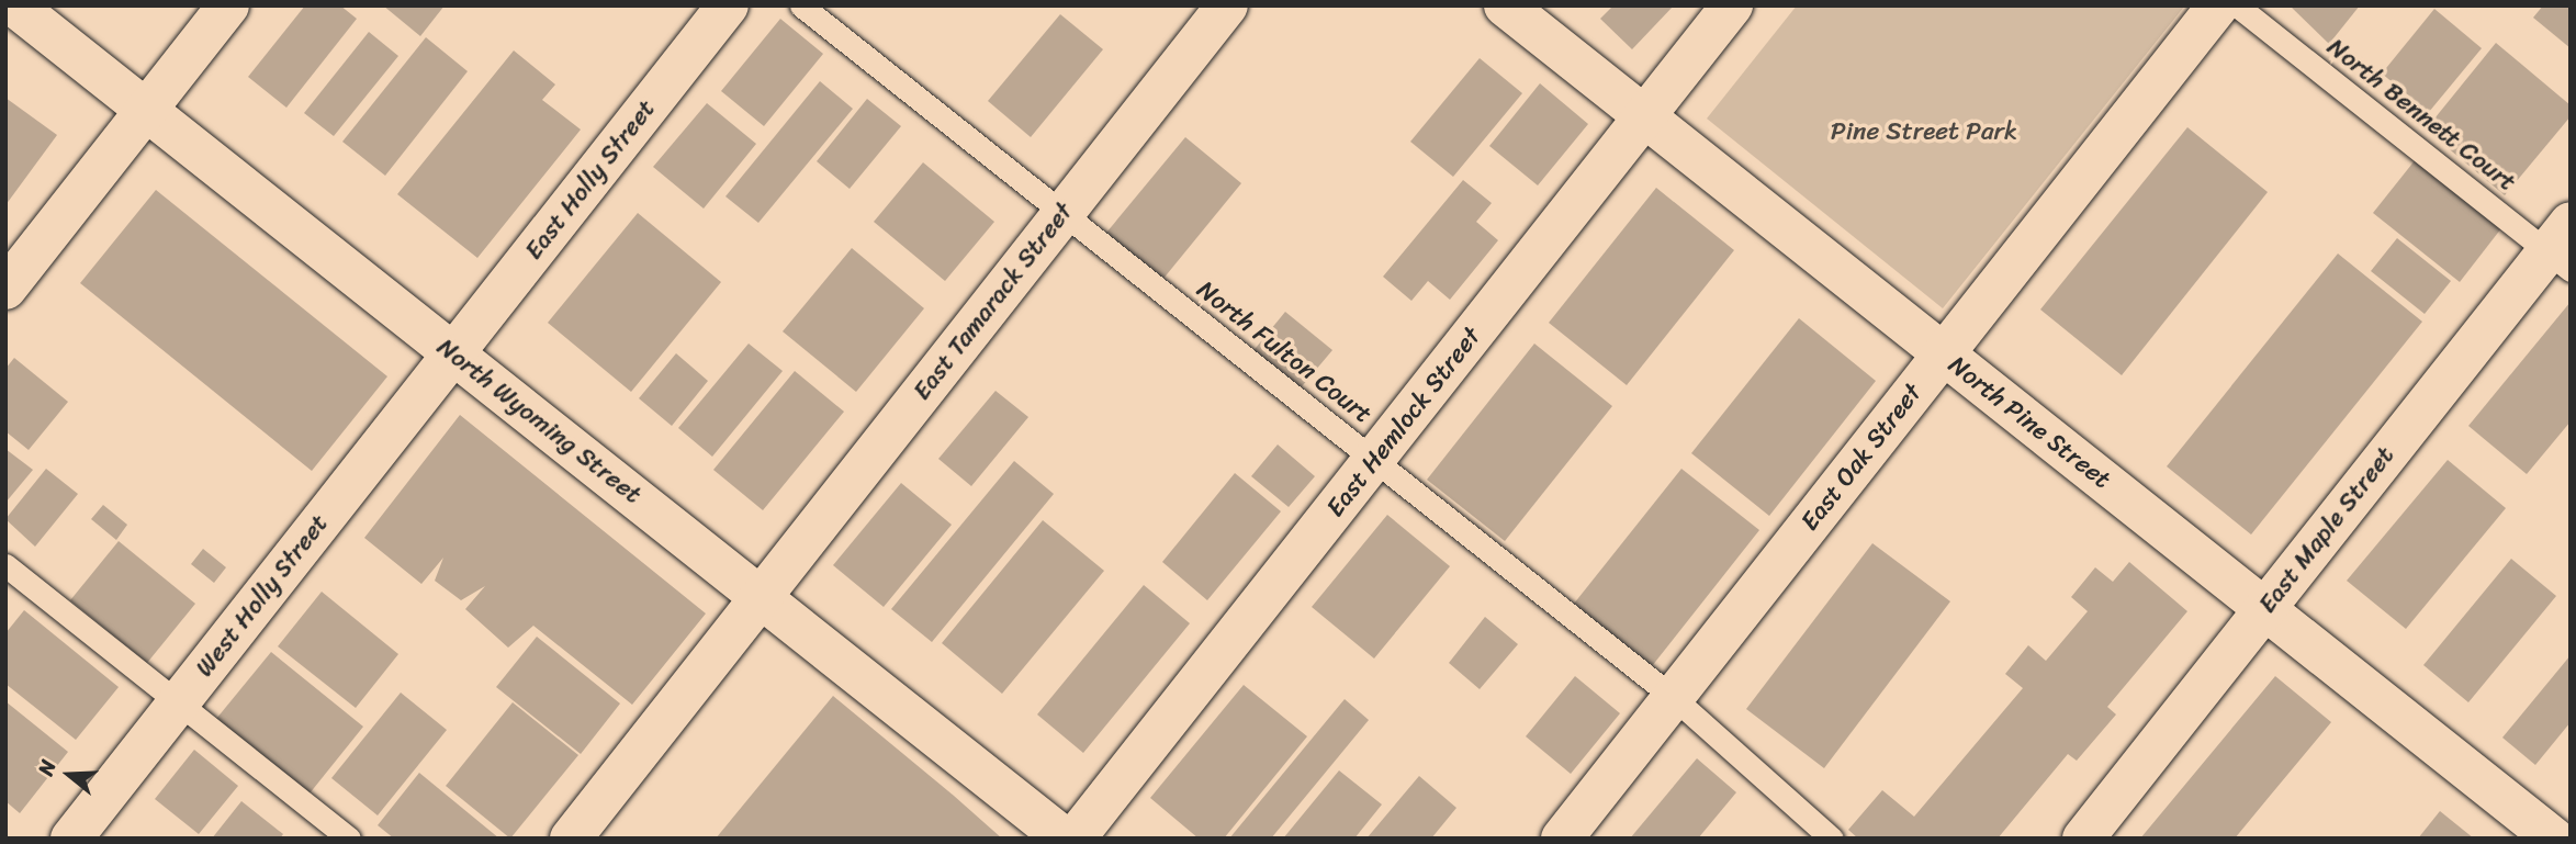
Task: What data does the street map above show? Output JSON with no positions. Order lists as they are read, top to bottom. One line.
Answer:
{"streets":{"street":["East Holly Street","East Tamarack Street","North Wyoming Street","East Hemlock Street","North Pine Street","East Oak Street","East Maple Street","West Holly Street"],"lane":["North Bennett Court","North Fulton Court"]},"crossings":[["North Bennett Court","East Maple Street"],["East Holly Street","North Wyoming Street"],["East Holly Street","West Holly Street"],["East Tamarack Street","North Fulton Court"],["East Tamarack Street","North Wyoming Street"],["North Fulton Court","East Hemlock Street"],["North Fulton Court","East Oak Street"],["North Wyoming Street","West Holly Street"],["East Hemlock Street","North Pine Street"],["North Pine Street","East Oak Street"],["North Pine Street","East Maple Street"]],"parks":["Pine Street Park"],"north":"left"}
